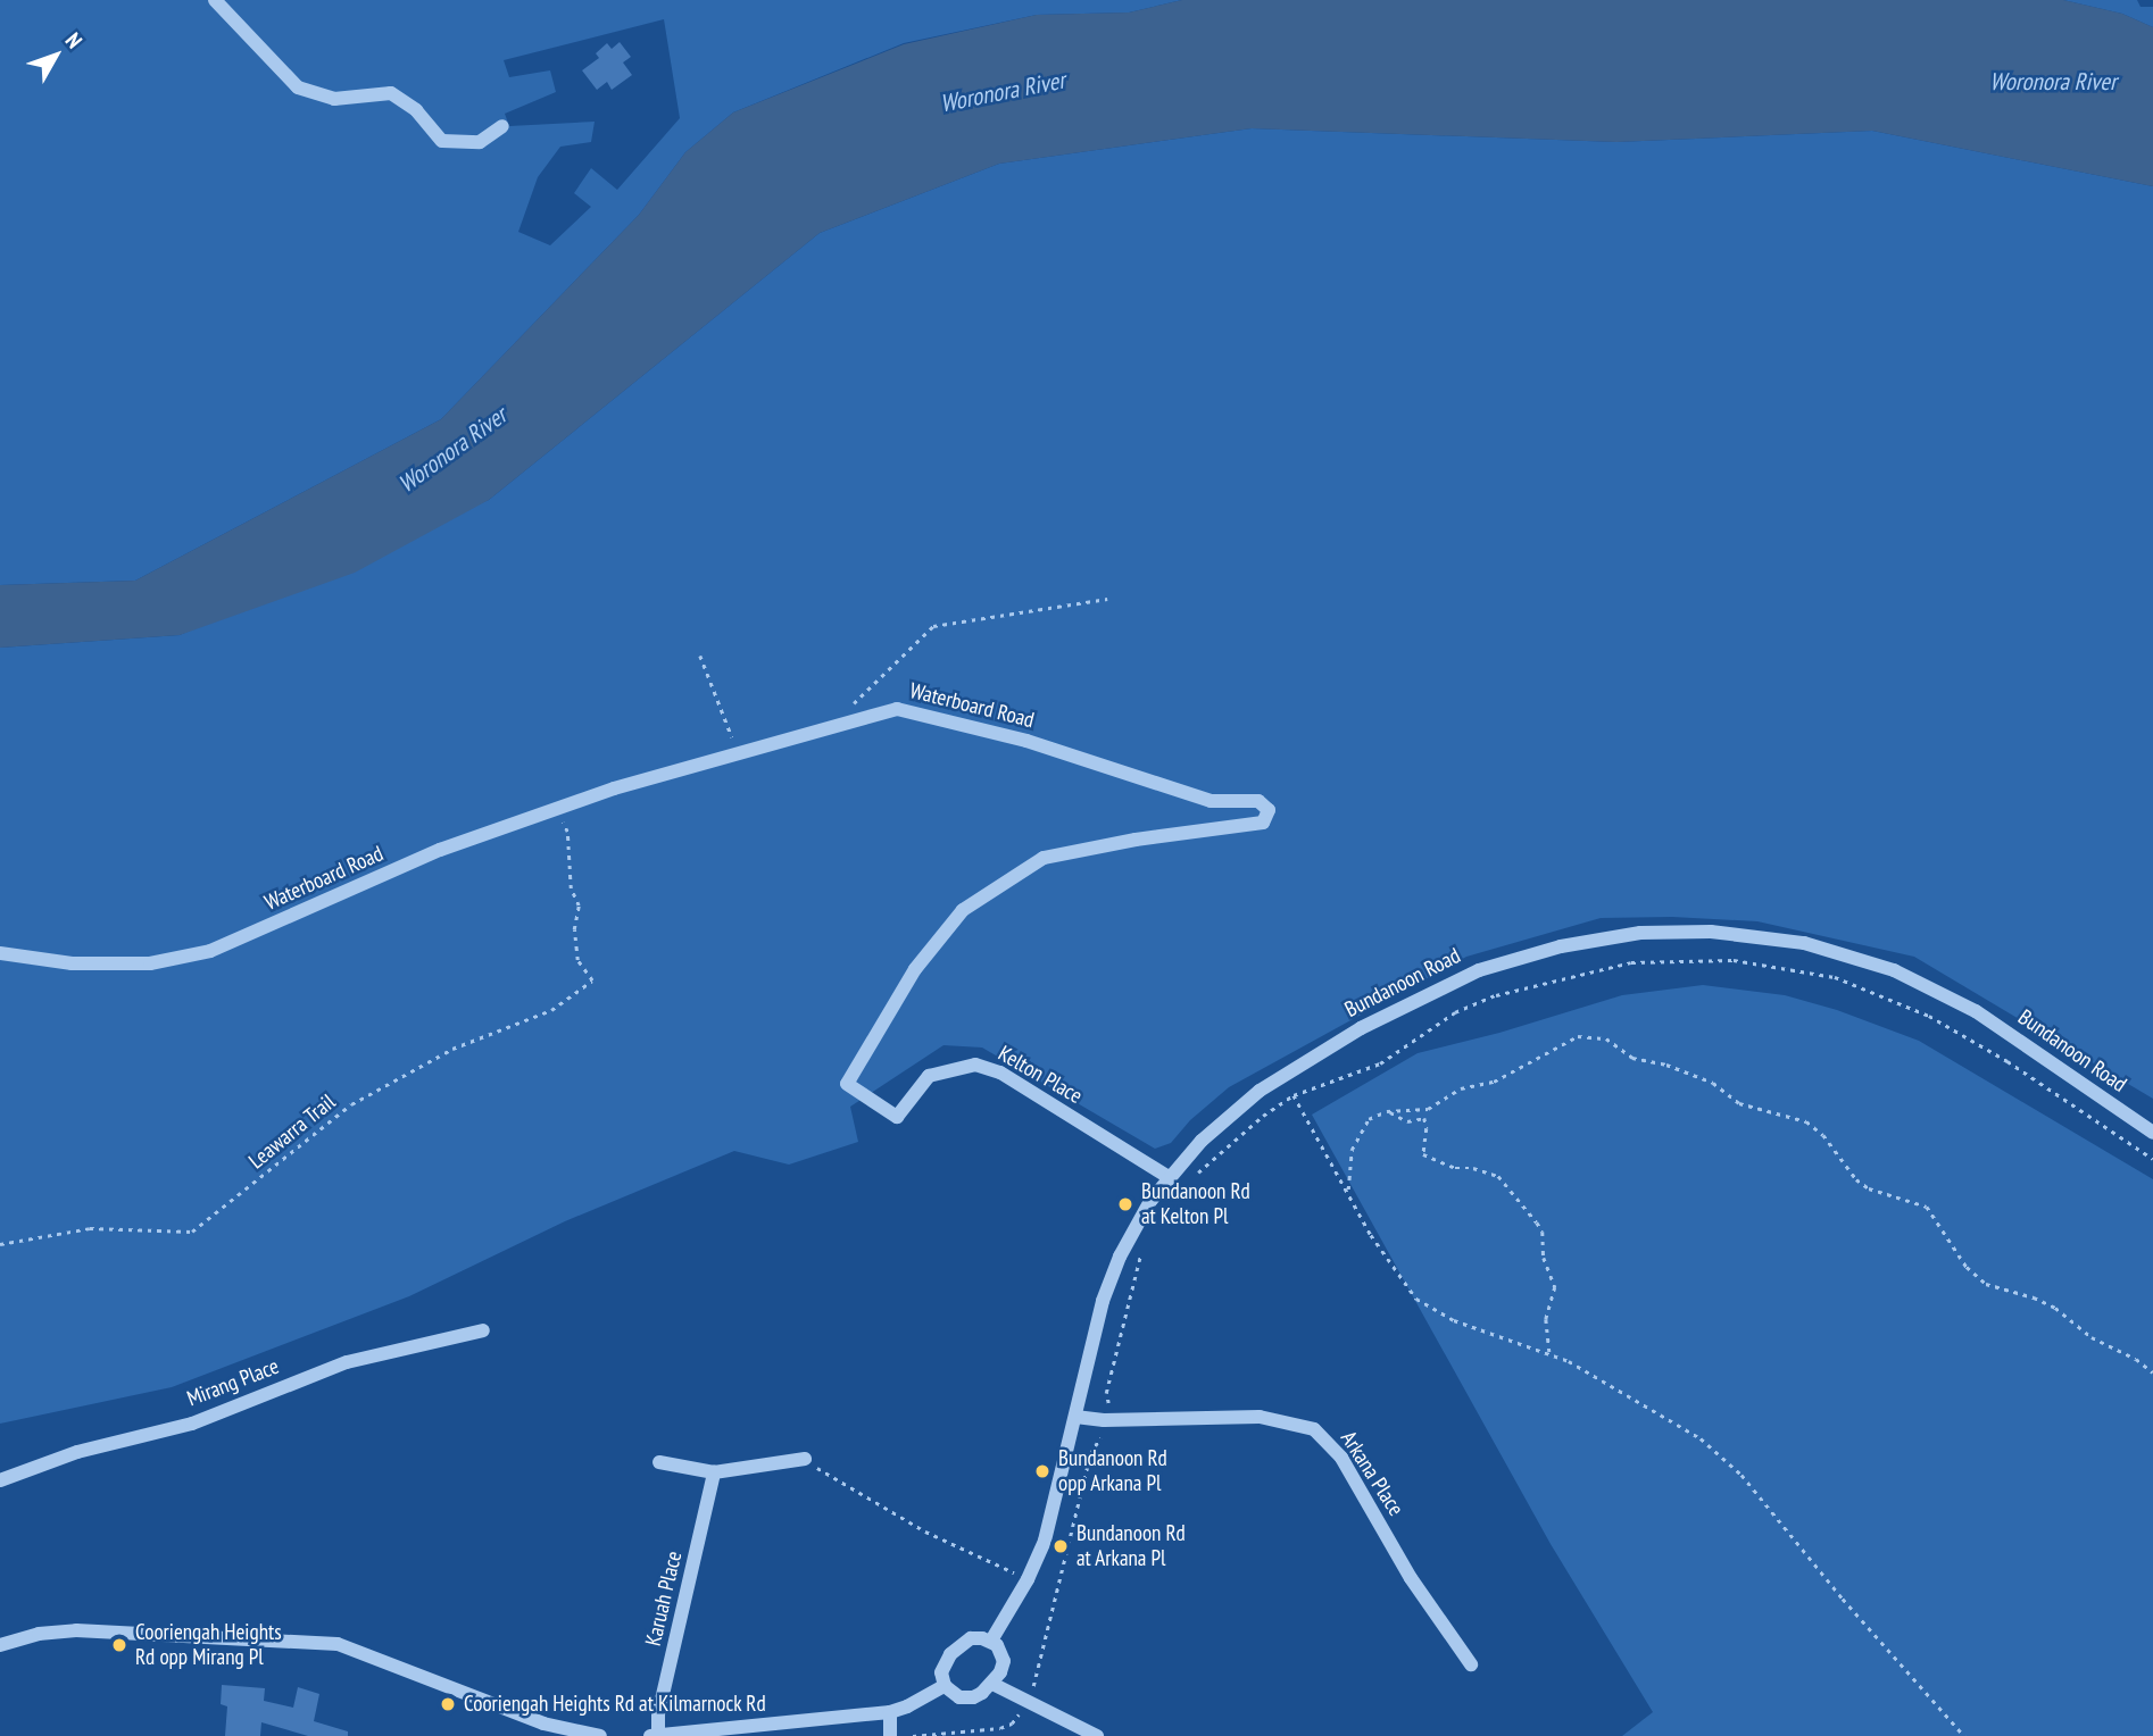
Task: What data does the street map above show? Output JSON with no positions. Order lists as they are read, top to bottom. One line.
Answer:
{"streets":{"street":["Waterboard Road","Bundanoon Road","Kelton Place","Mirang Place","Arkana Place","Karuah Place"],"path":["Leawarra Trail"]},"crossings":[["Waterboard Road","Kelton Place"],["Waterboard Road","Leawarra Trail"],["Bundanoon Road","Kelton Place"],["Bundanoon Road","Arkana Place"]],"water":["Woronora River"],"places":["Bundanoon Rd at Kelton Pl","Bundanoon Rd opp Arkana Pl","Bundanoon Rd at Arkana Pl","Cooriengah Heights Rd opp Mirang Pl","Cooriengah Heights Rd at Kilmarnock Rd"],"north":"top right"}
